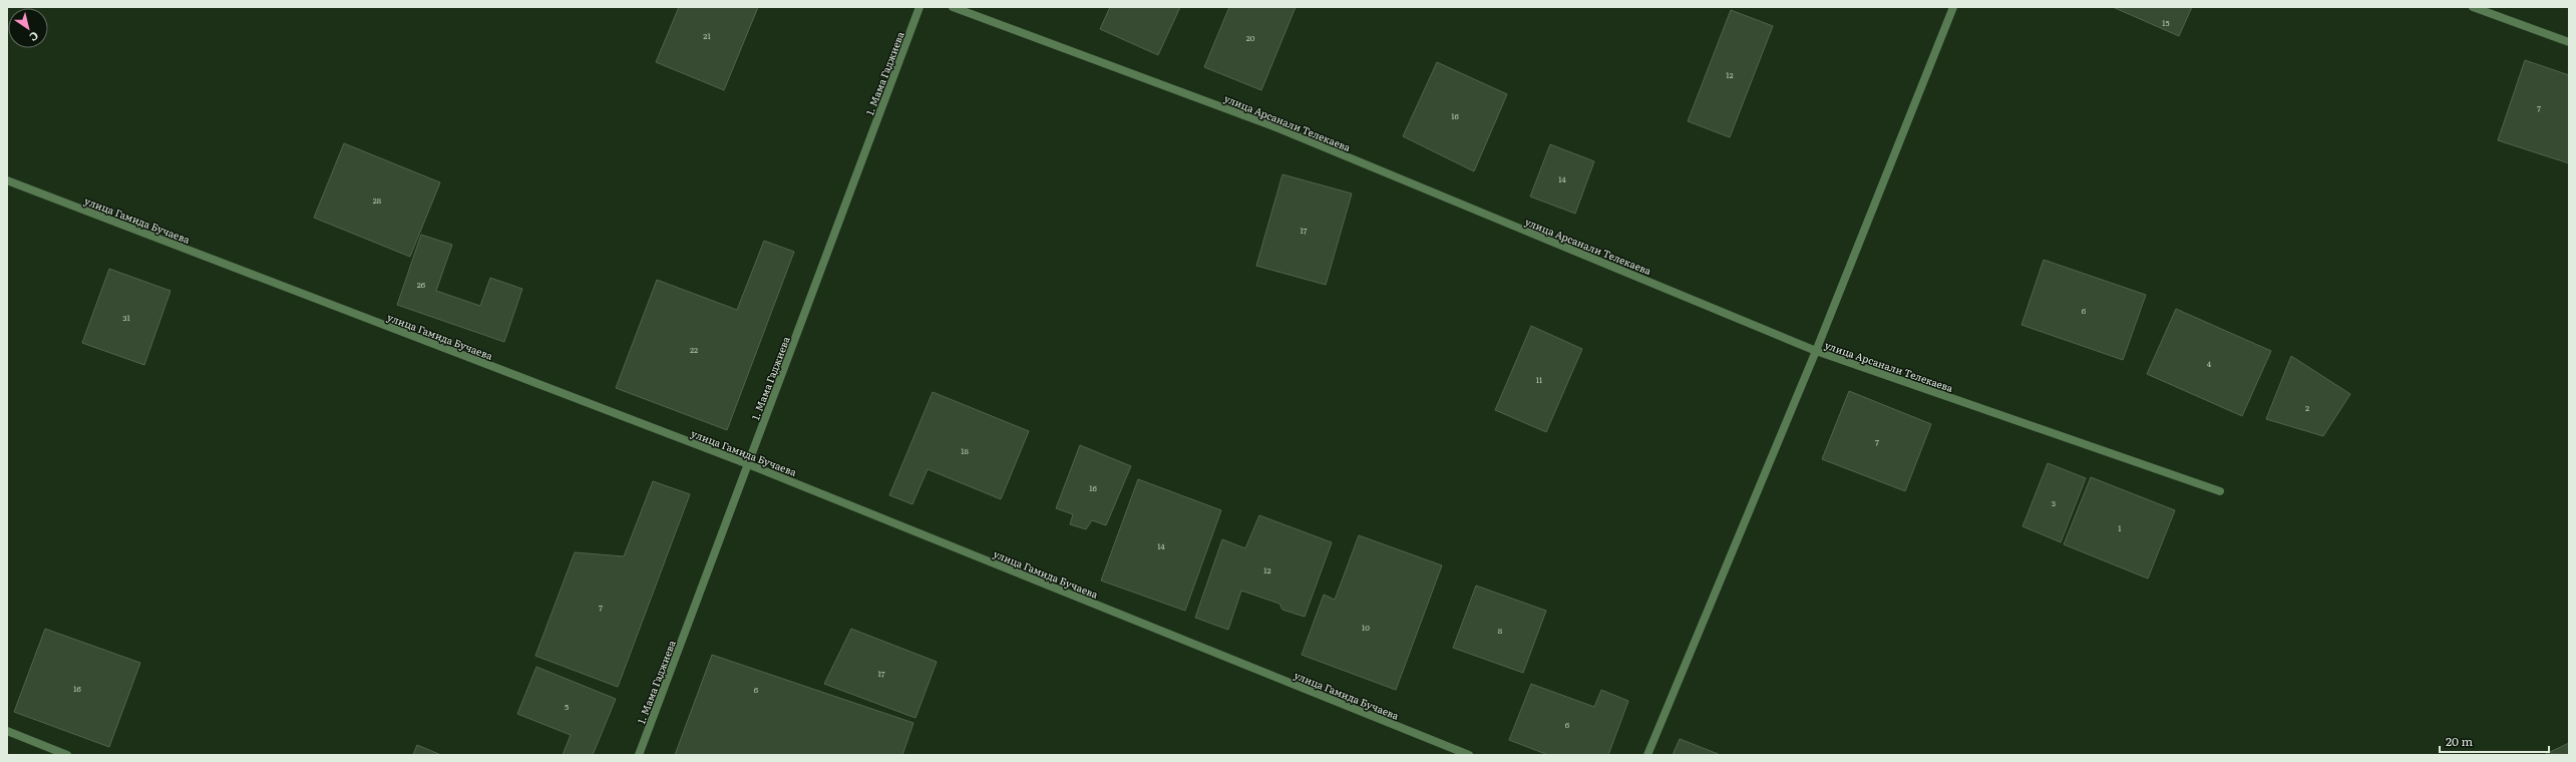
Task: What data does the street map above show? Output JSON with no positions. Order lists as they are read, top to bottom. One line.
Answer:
{"streets":{"street":["1. Мама Гаджиева","улица Арсанали Телекаева","улица Гамида Бучаева"]},"crossings":[["1. Мама Гаджиева","улица Гамида Бучаева"]],"house_numbers":["15","21","20","12","7","16","14","28","17","26","6","31","22","4","11","2","7","18","16","3","1","14","12","7","10","8","17","16","6","5","6"],"scale_bar":"20 m","north":"bottom right"}
